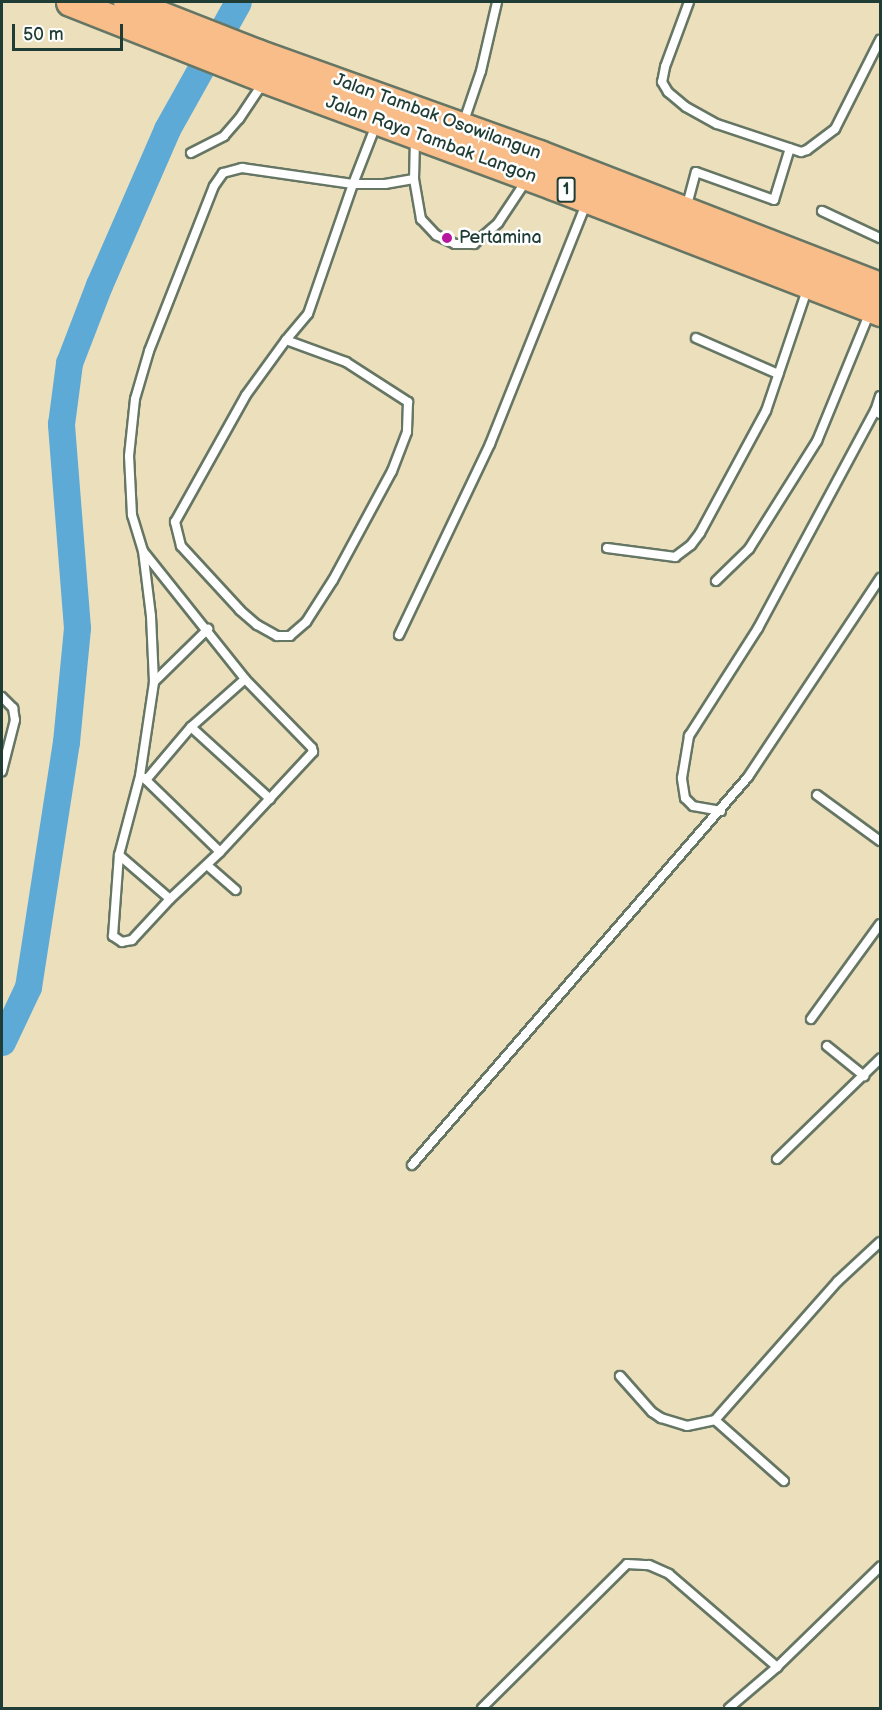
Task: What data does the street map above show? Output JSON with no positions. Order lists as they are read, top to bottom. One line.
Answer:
{"streets":{"highway":["Jalan Tambak Osowilangun","Jalan Raya Tambak Langon","1"]},"crossings":[["Jalan Tambak Osowilangun","Jalan Raya Tambak Langon"],["Jalan Tambak Osowilangun","1"]],"places":["Pertamina"],"scale_bar":"50 m"}
